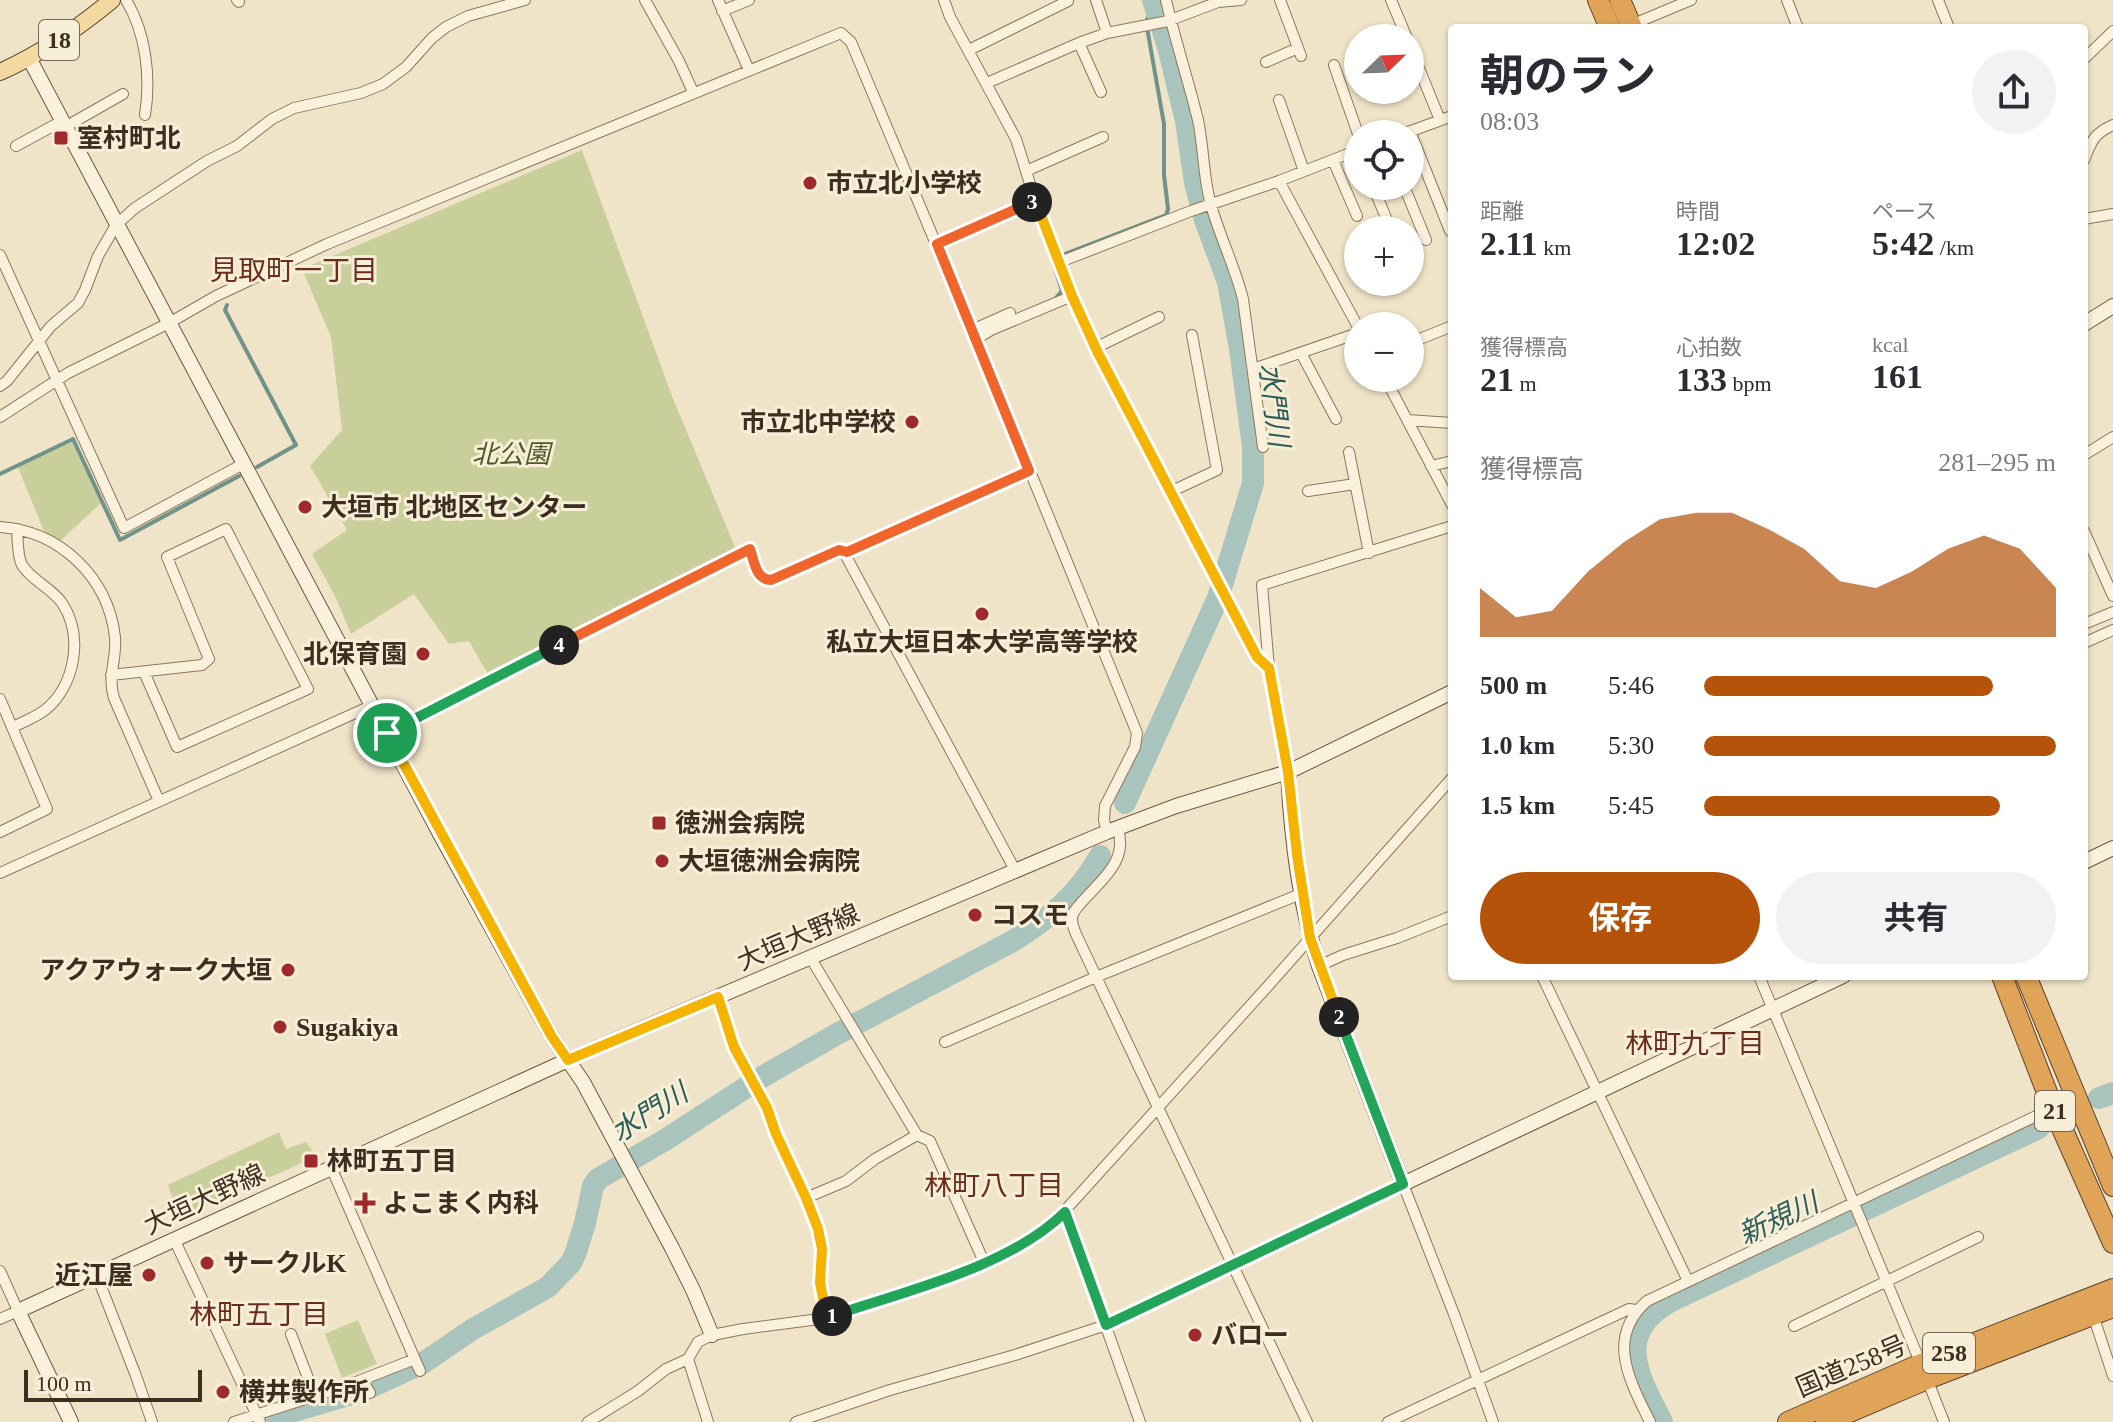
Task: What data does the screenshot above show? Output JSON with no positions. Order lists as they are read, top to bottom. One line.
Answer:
{"streets":{"highway":["21","258","国道258号"],"main road":["18"],"street":["大垣大野線"]},"districts":["見取町一丁目","林町九丁目","林町八丁目","林町五丁目"],"water":["水門川","新規川"],"parks":["北公園"],"places":{"transit":["室村町北","徳洲会病院","林町五丁目"],"other":["市立北小学校","市立北中学校","大垣市 北地区センター","私立大垣日本大学高等学校","北保育園","大垣徳洲会病院","コスモ","アクアウォーク大垣","Sugakiya","サークルK","近江屋","バロー","横井製作所"],"health":["よこまく内科"]},"scale_bar":"100 m","north":"top right","page":{"map_buttons":["+","−"],"heading":["朝のラン","08:03"],"stats":[["距離","2.11 km"],["時間","12:02"],["ペース","5:42 /km"],["獲得標高","21 m"],["心拍数","133 bpm"],["kcal","161"]],"pins":["3","4","2","1"],"chart":["獲得標高","281–295 m"],"list":[{"name":"500 m","note":"5:46"},{"name":"1.0 km","note":"5:30"},{"name":"1.5 km","note":"5:45"}],"buttons":["保存","共有"],"scale":"100 m"}}
